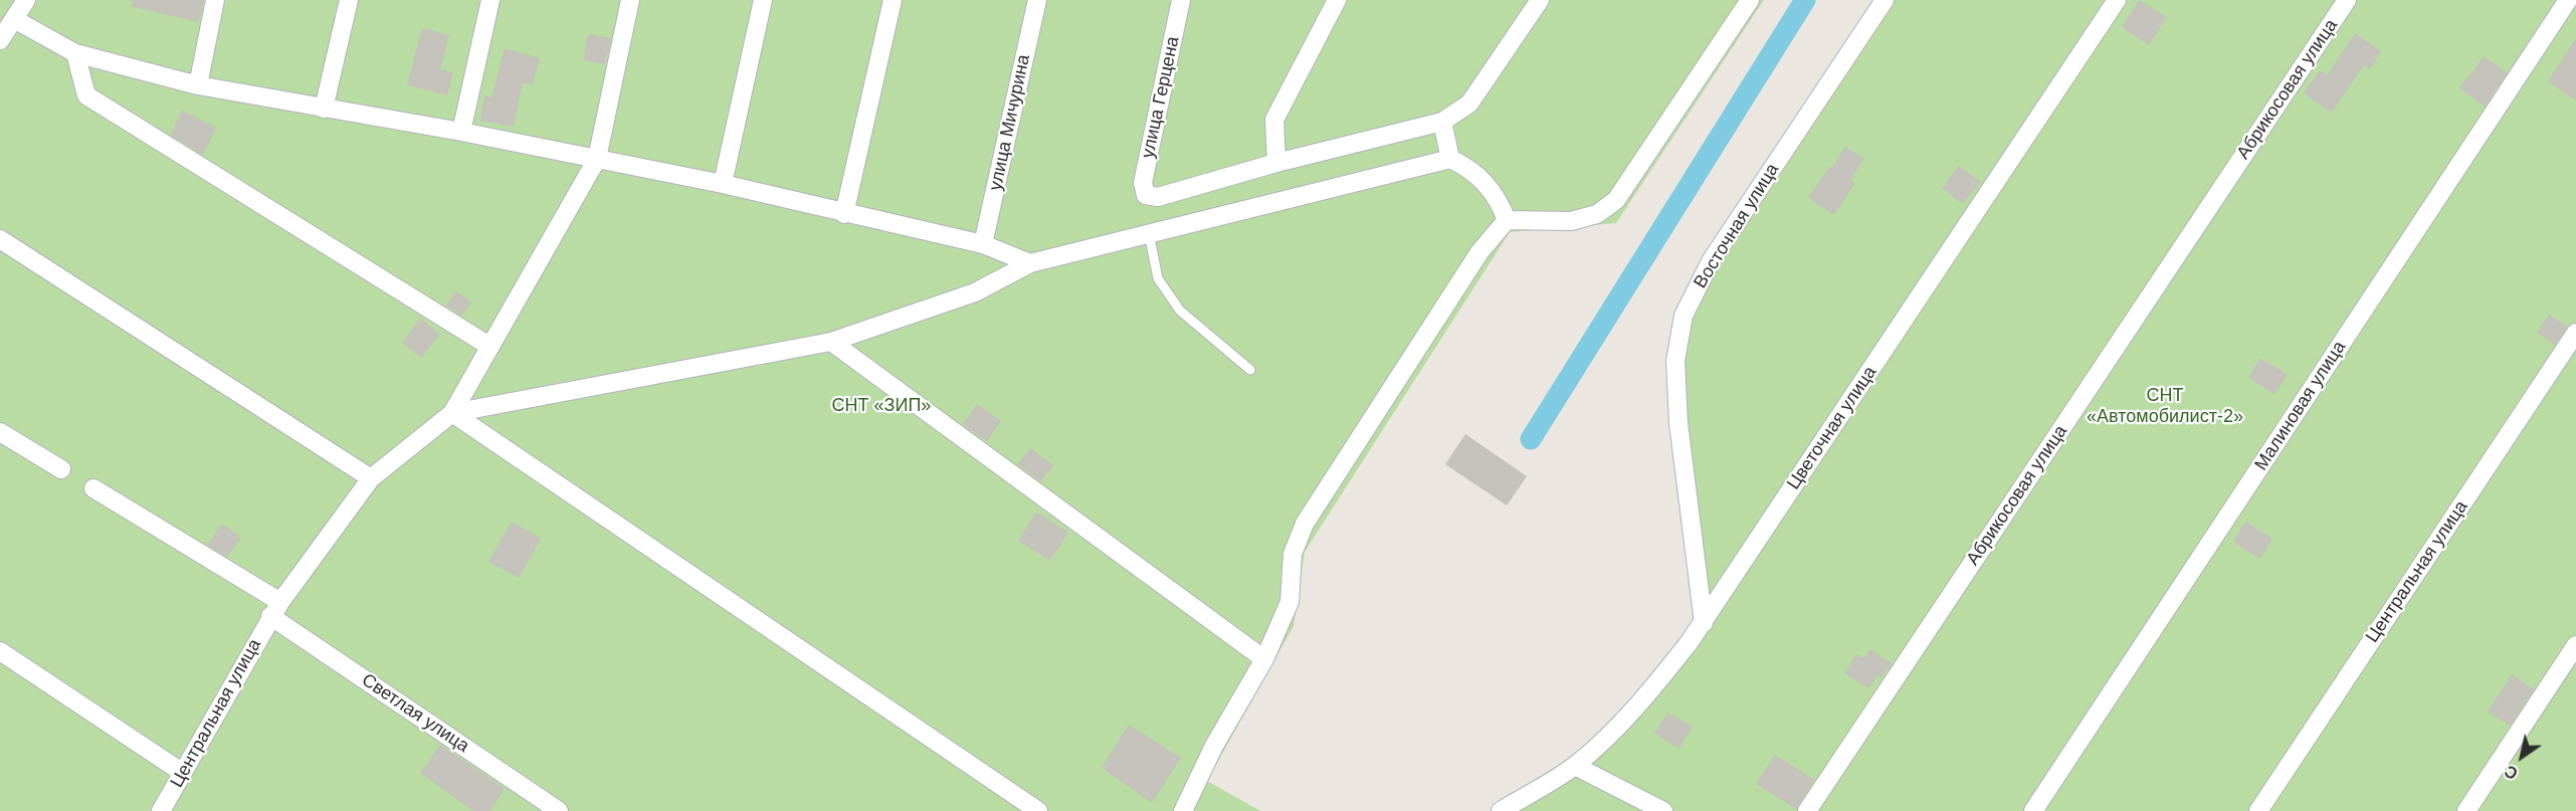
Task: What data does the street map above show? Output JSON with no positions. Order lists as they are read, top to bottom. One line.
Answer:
{"streets":{"street":["Абрикосовая улица","улица Герцена","улица Мичурина","Восточная улица","Малиновая улица","Цветочная улица","Центральная улица","Светлая улица"]},"crossings":[["Восточная улица","Цветочная улица"],["Центральная улица","Светлая улица"]],"parks":["СНТ «Автомобилист-2»","СНТ «ЗИП»"],"north":"bottom left"}
